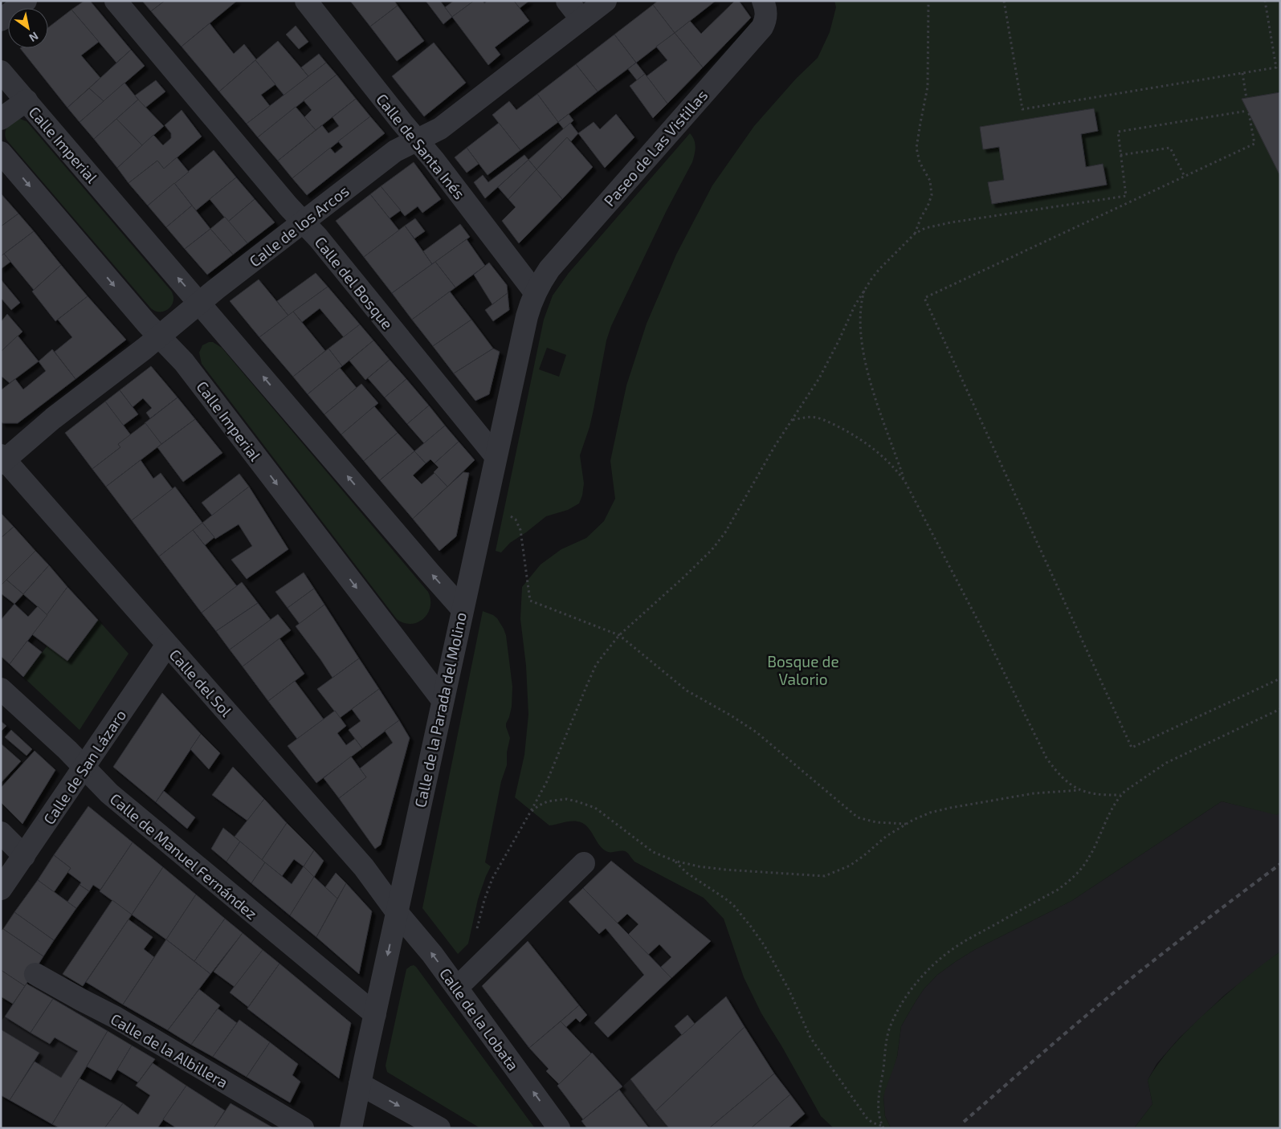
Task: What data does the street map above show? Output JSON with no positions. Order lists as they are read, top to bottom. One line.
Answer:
{"streets":{"street":["Calle Imperial","Calle de Santa Inés","Paseo de Las Vistillas","Calle de los Arcos","Calle del Bosque","Calle del Sol","Calle de la Parada del Molino","Calle de San Lázaro","Calle de Manuel Fernández","Calle de la Lobata","Calle de la Albillera"]},"crossings":[["Calle Imperial","Calle de los Arcos"],["Calle Imperial","Calle de la Parada del Molino"],["Calle de Santa Inés","Paseo de Las Vistillas"],["Calle de Santa Inés","Calle de los Arcos"],["Calle de Santa Inés","Calle de la Parada del Molino"],["Paseo de Las Vistillas","Calle de la Parada del Molino"],["Calle de los Arcos","Calle del Bosque"],["Calle de los Arcos","Calle del Sol"],["Calle del Bosque","Calle de la Parada del Molino"],["Calle del Sol","Calle de la Parada del Molino"],["Calle del Sol","Calle de San Lázaro"],["Calle del Sol","Calle de la Lobata"],["Calle de la Parada del Molino","Calle de Manuel Fernández"],["Calle de la Parada del Molino","Calle de la Lobata"],["Calle de San Lázaro","Calle de Manuel Fernández"]],"parks":["Bosque de Valorio"],"north":"bottom right"}
